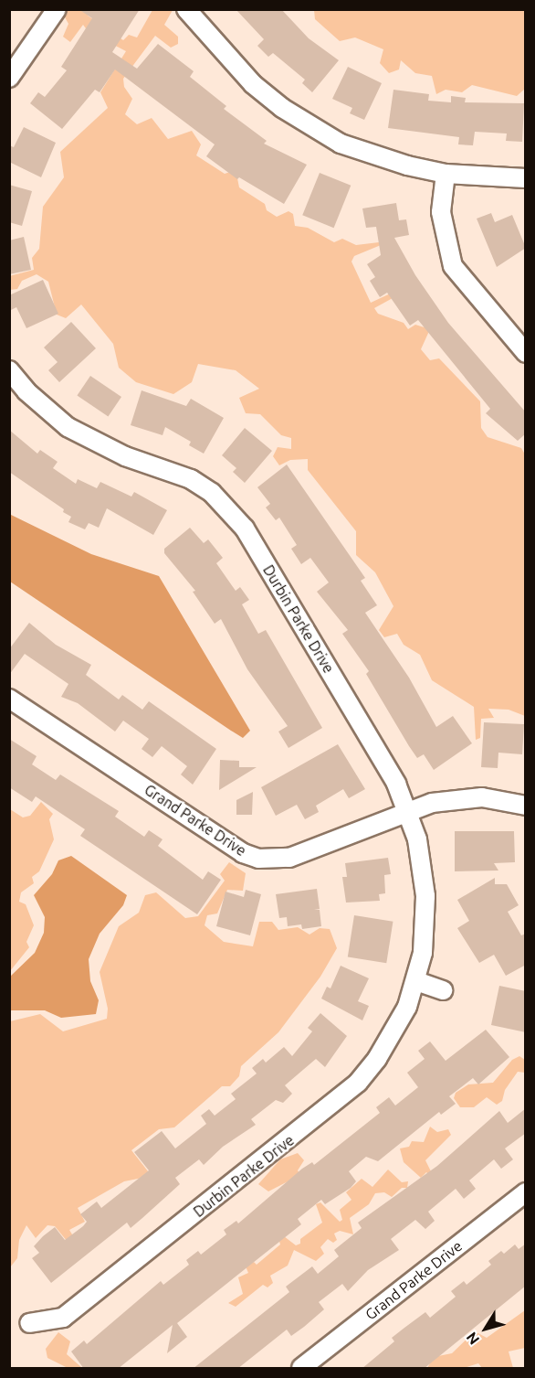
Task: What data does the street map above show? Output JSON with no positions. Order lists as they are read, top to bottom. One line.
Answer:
{"streets":{"street":["Durbin Parke Drive","Grand Parke Drive"]},"crossings":[["Durbin Parke Drive","Grand Parke Drive"]],"north":"bottom left"}
